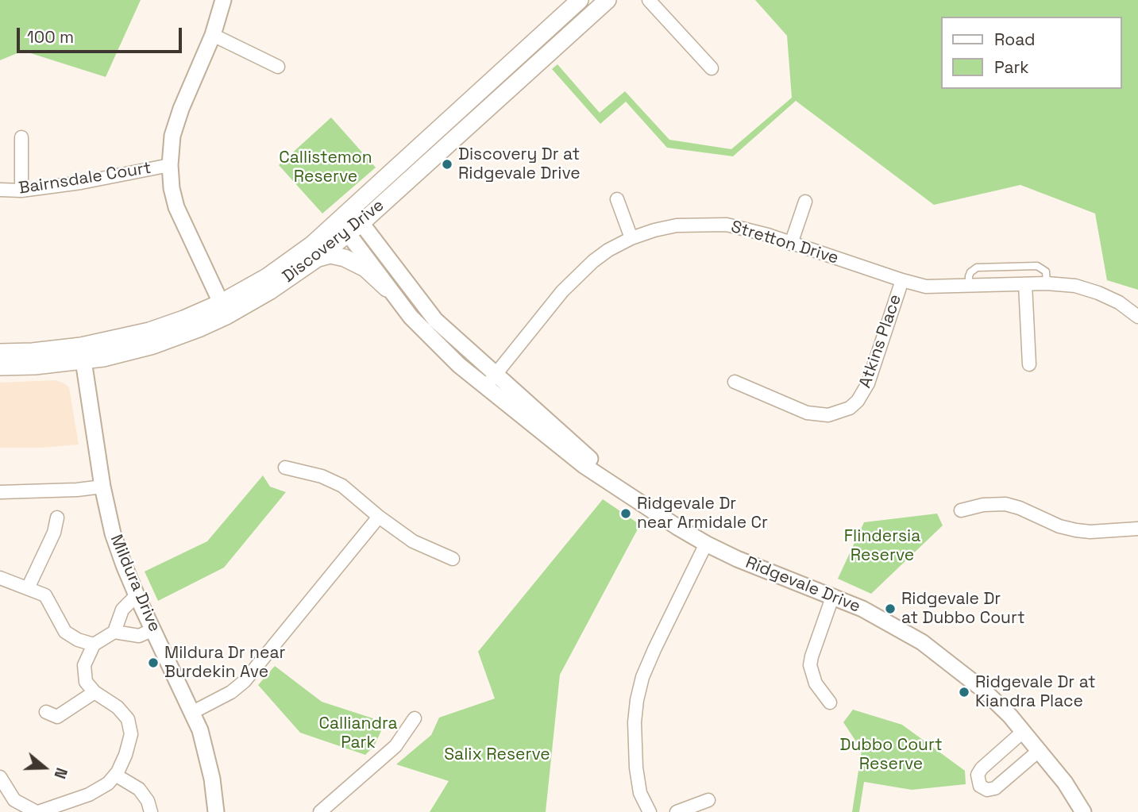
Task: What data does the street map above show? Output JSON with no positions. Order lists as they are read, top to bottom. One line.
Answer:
{"streets":{"main road":["Discovery Drive"],"street":["Bairnsdale Court","Stretton Drive","Atkins Place","Mildura Drive","Ridgevale Drive"]},"crossings":[["Discovery Drive","Mildura Drive"],["Discovery Drive","Ridgevale Drive"],["Stretton Drive","Atkins Place"],["Stretton Drive","Ridgevale Drive"]],"parks":["Callistemon Reserve","Flindersia Reserve","Calliandra Park","Dubbo Court Reserve","Salix Reserve"],"places":["Discovery Dr at Ridgevale Drive","Ridgevale Dr near Armidale Cr","Ridgevale Dr at Dubbo Court","Mildura Dr near Burdekin Ave","Ridgevale Dr at Kiandra Place"],"legend":["Road","Park"],"scale_bar":"100 m","north":"right"}
